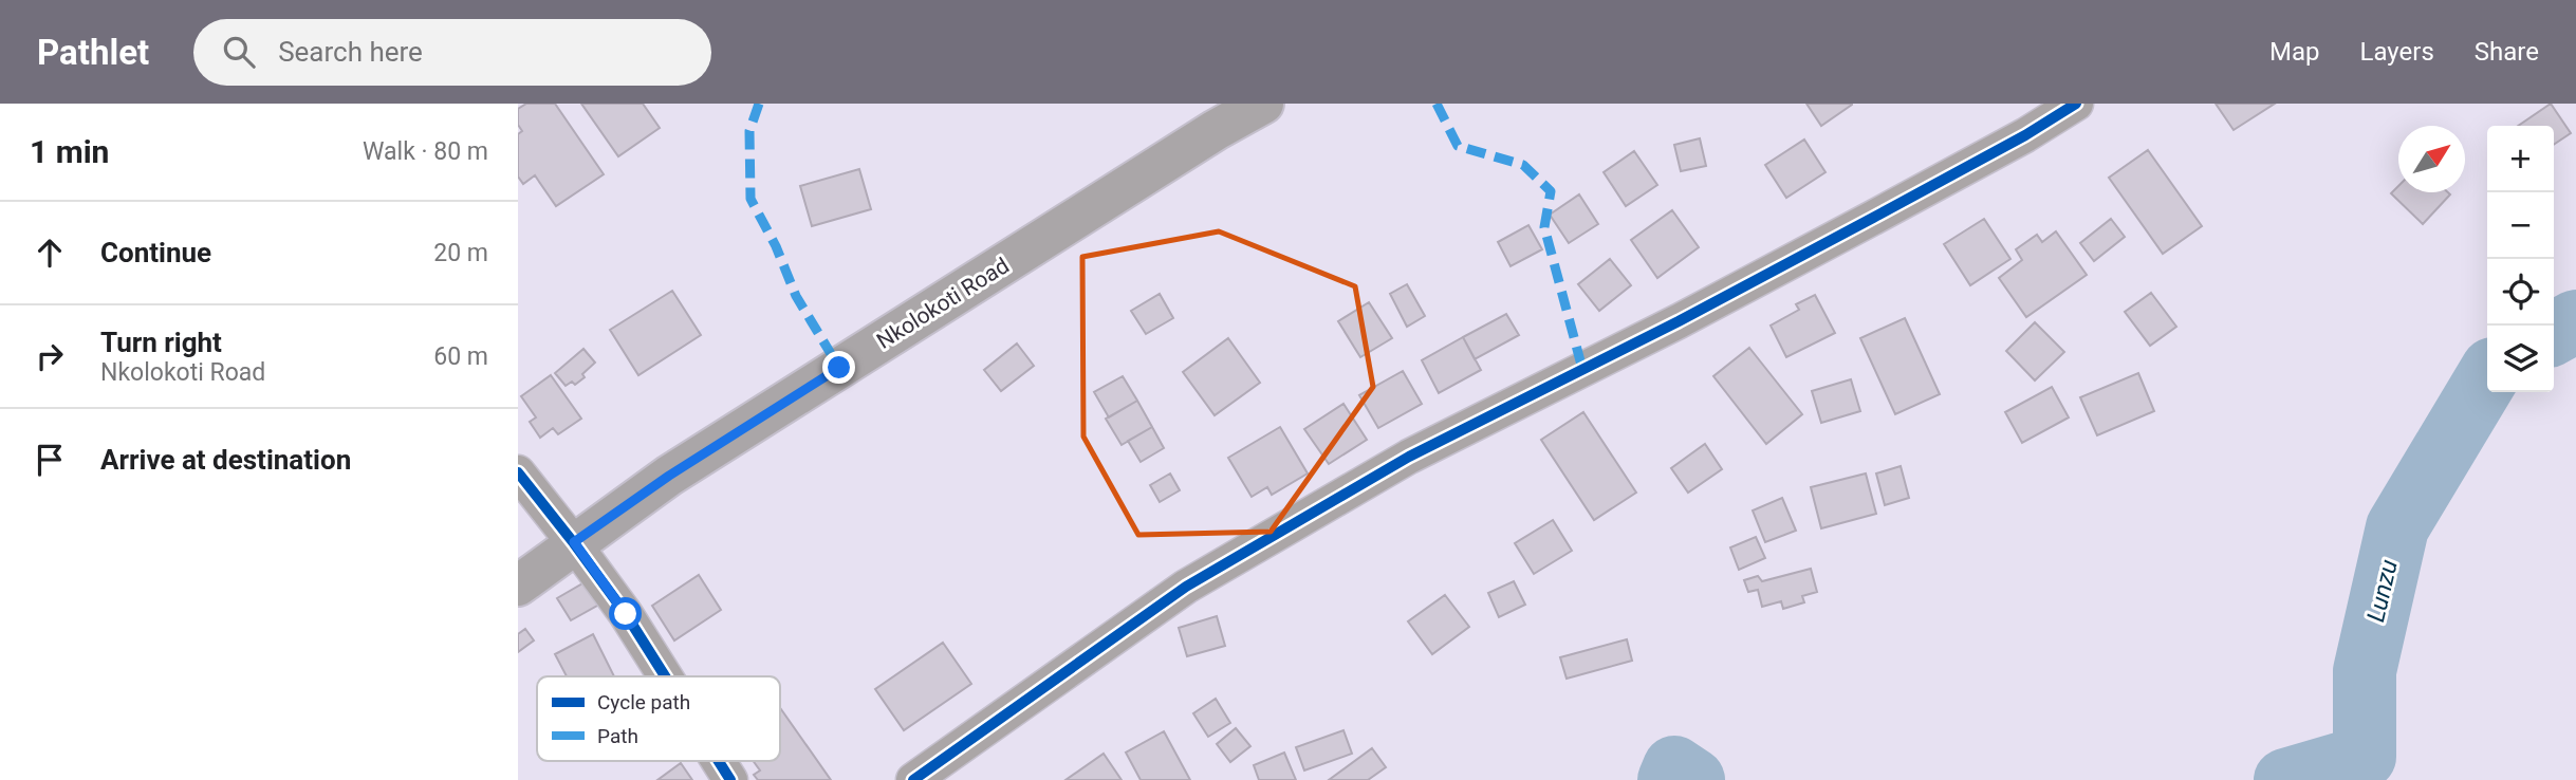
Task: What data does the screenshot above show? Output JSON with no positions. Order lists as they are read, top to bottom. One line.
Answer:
{"streets":{"main road":["Nkolokoti Road"]},"water":["Lunzu"],"legend":["Cycle path","Path"],"north":"top right","page":{"header":"Pathlet","search":"Search here","nav":["Map","Layers","Share"],"heading":["1 min","Walk · 80 m"],"map_buttons":["+","−"],"list":[["Continue","20 m"],["Turn right","Nkolokoti Road","60 m"],"Arrive at destination"]}}
